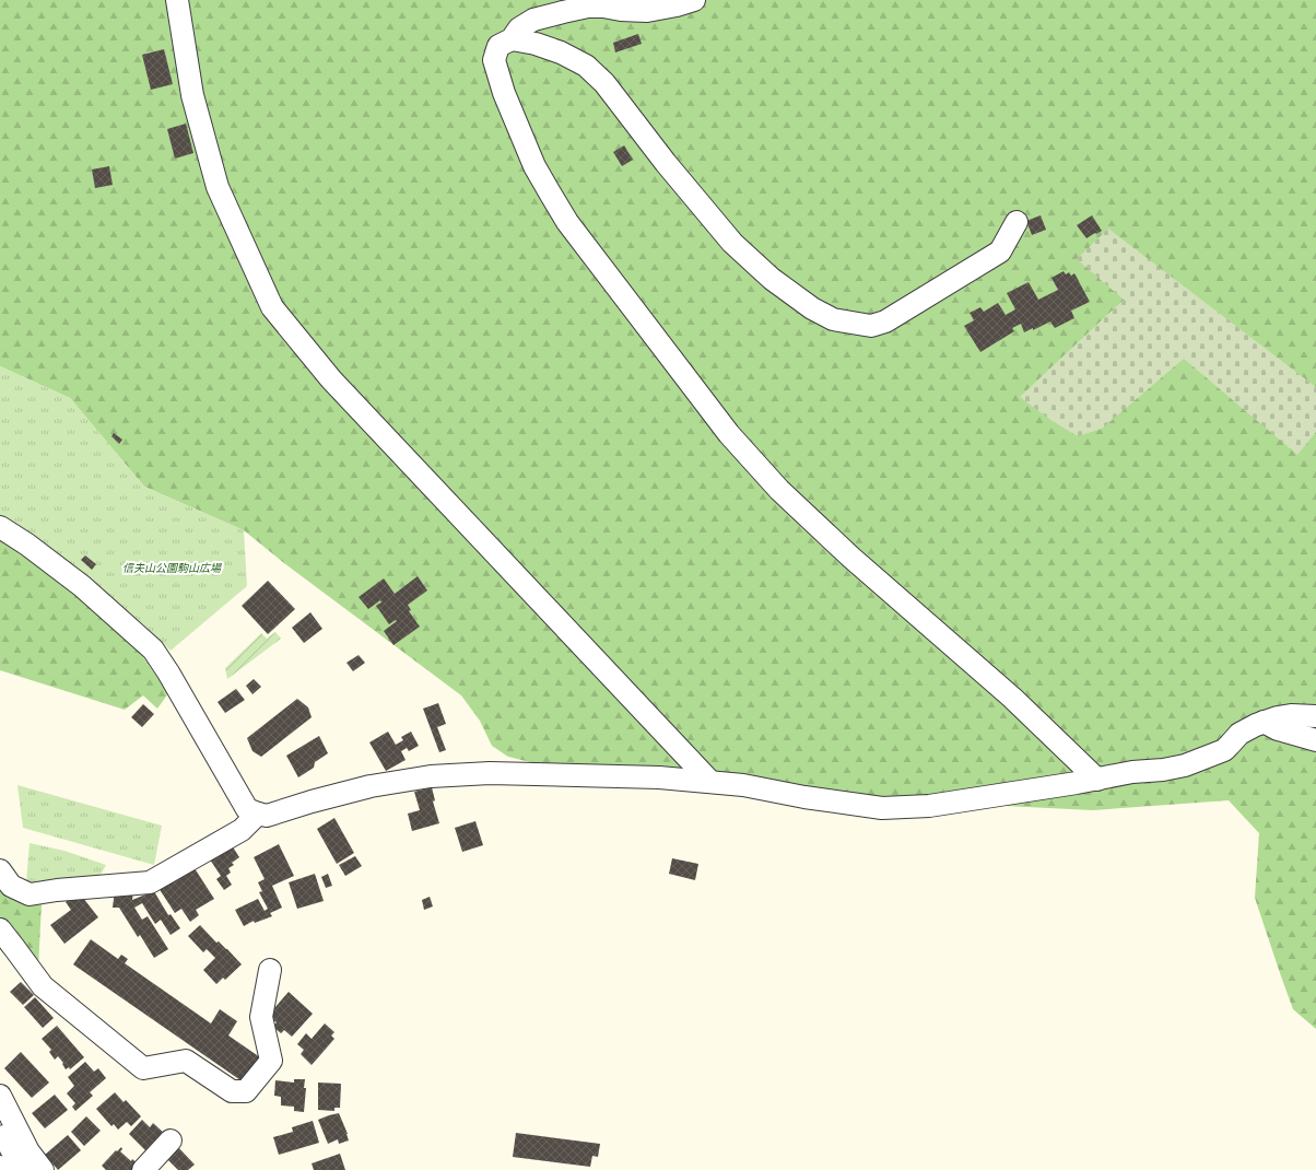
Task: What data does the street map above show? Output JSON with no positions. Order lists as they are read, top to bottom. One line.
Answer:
{"parks":["信夫山公園駒山広場"]}
